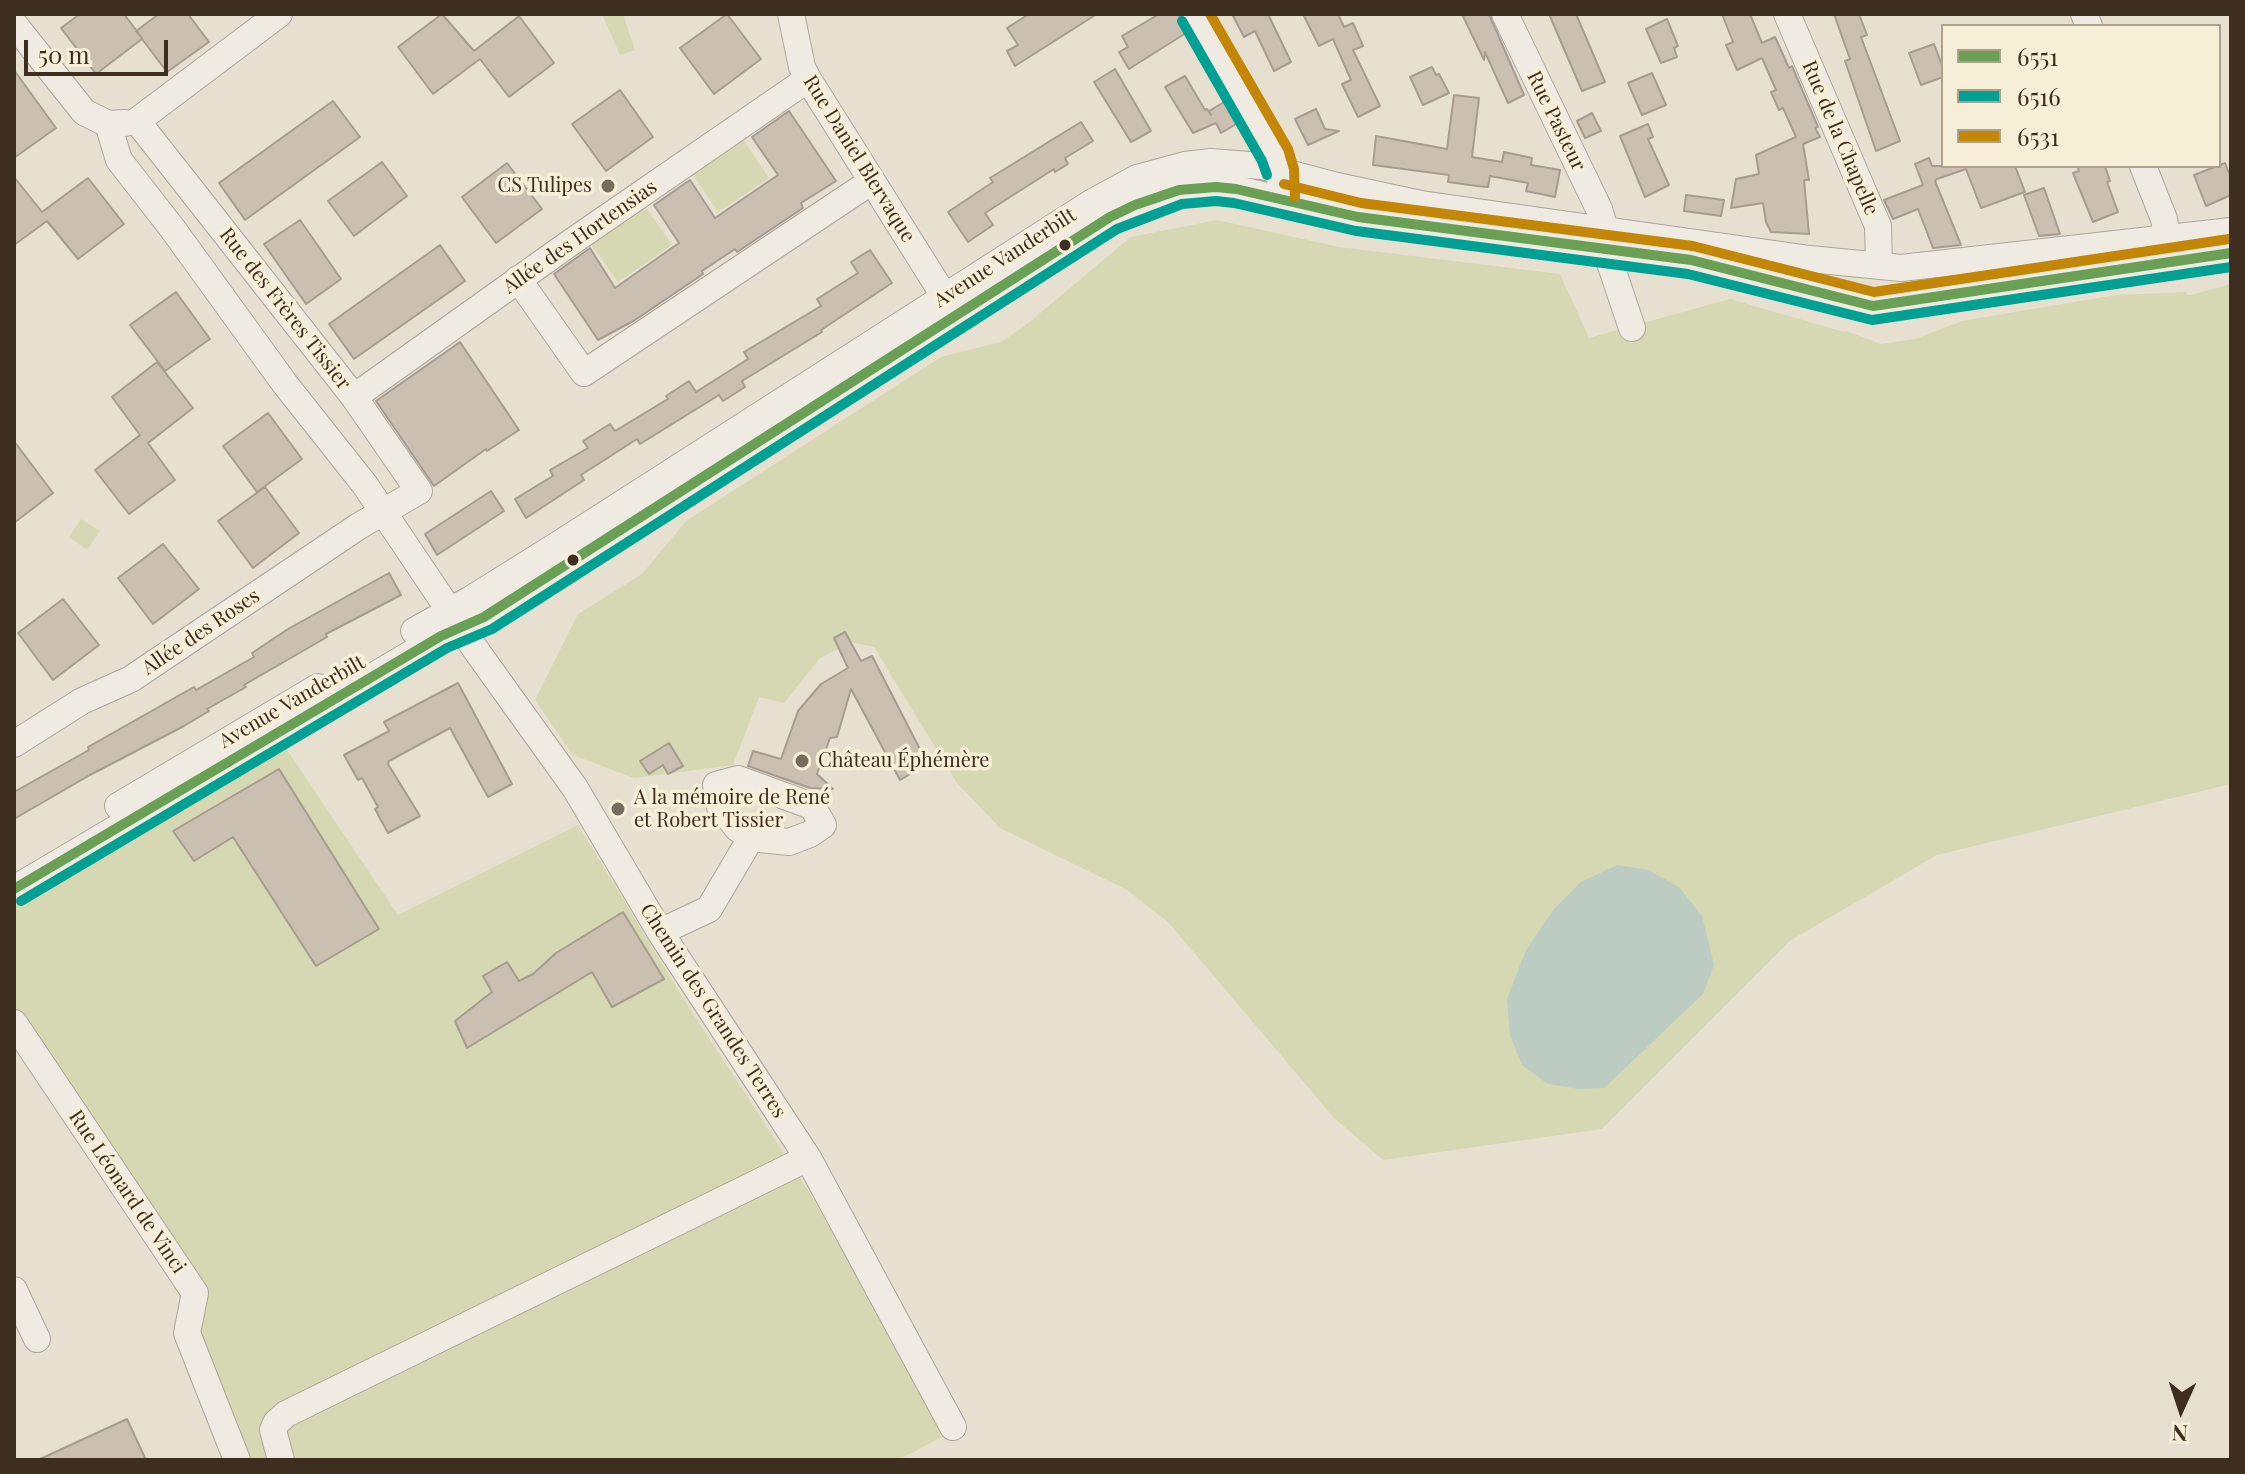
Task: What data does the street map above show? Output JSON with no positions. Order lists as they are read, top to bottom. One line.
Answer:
{"streets":{"street":["Rue Pasteur","Rue de la Chapelle","Rue Daniel Blervaque","Allée des Hortensias","Avenue Vanderbilt","Rue des Frères Tissier","Allée des Roses","Chemin des Grandes Terres","Rue Léonard de Vinci"]},"crossings":[["Rue Pasteur","Avenue Vanderbilt"],["Rue de la Chapelle","Avenue Vanderbilt"],["Rue Daniel Blervaque","Allée des Hortensias"],["Rue Daniel Blervaque","Avenue Vanderbilt"],["Allée des Hortensias","Rue des Frères Tissier"],["Avenue Vanderbilt","Rue des Frères Tissier"],["Avenue Vanderbilt","Chemin des Grandes Terres"],["Rue des Frères Tissier","Allée des Roses"],["Rue des Frères Tissier","Chemin des Grandes Terres"]],"places":["CS Tulipes","Château Éphémère","A la mémoire de René et Robert Tissier"],"lines":["transit line 6531","transit line 6516","transit line 6551"],"legend":["6551","6516","6531"],"scale_bar":"50 m","north":"bottom"}
